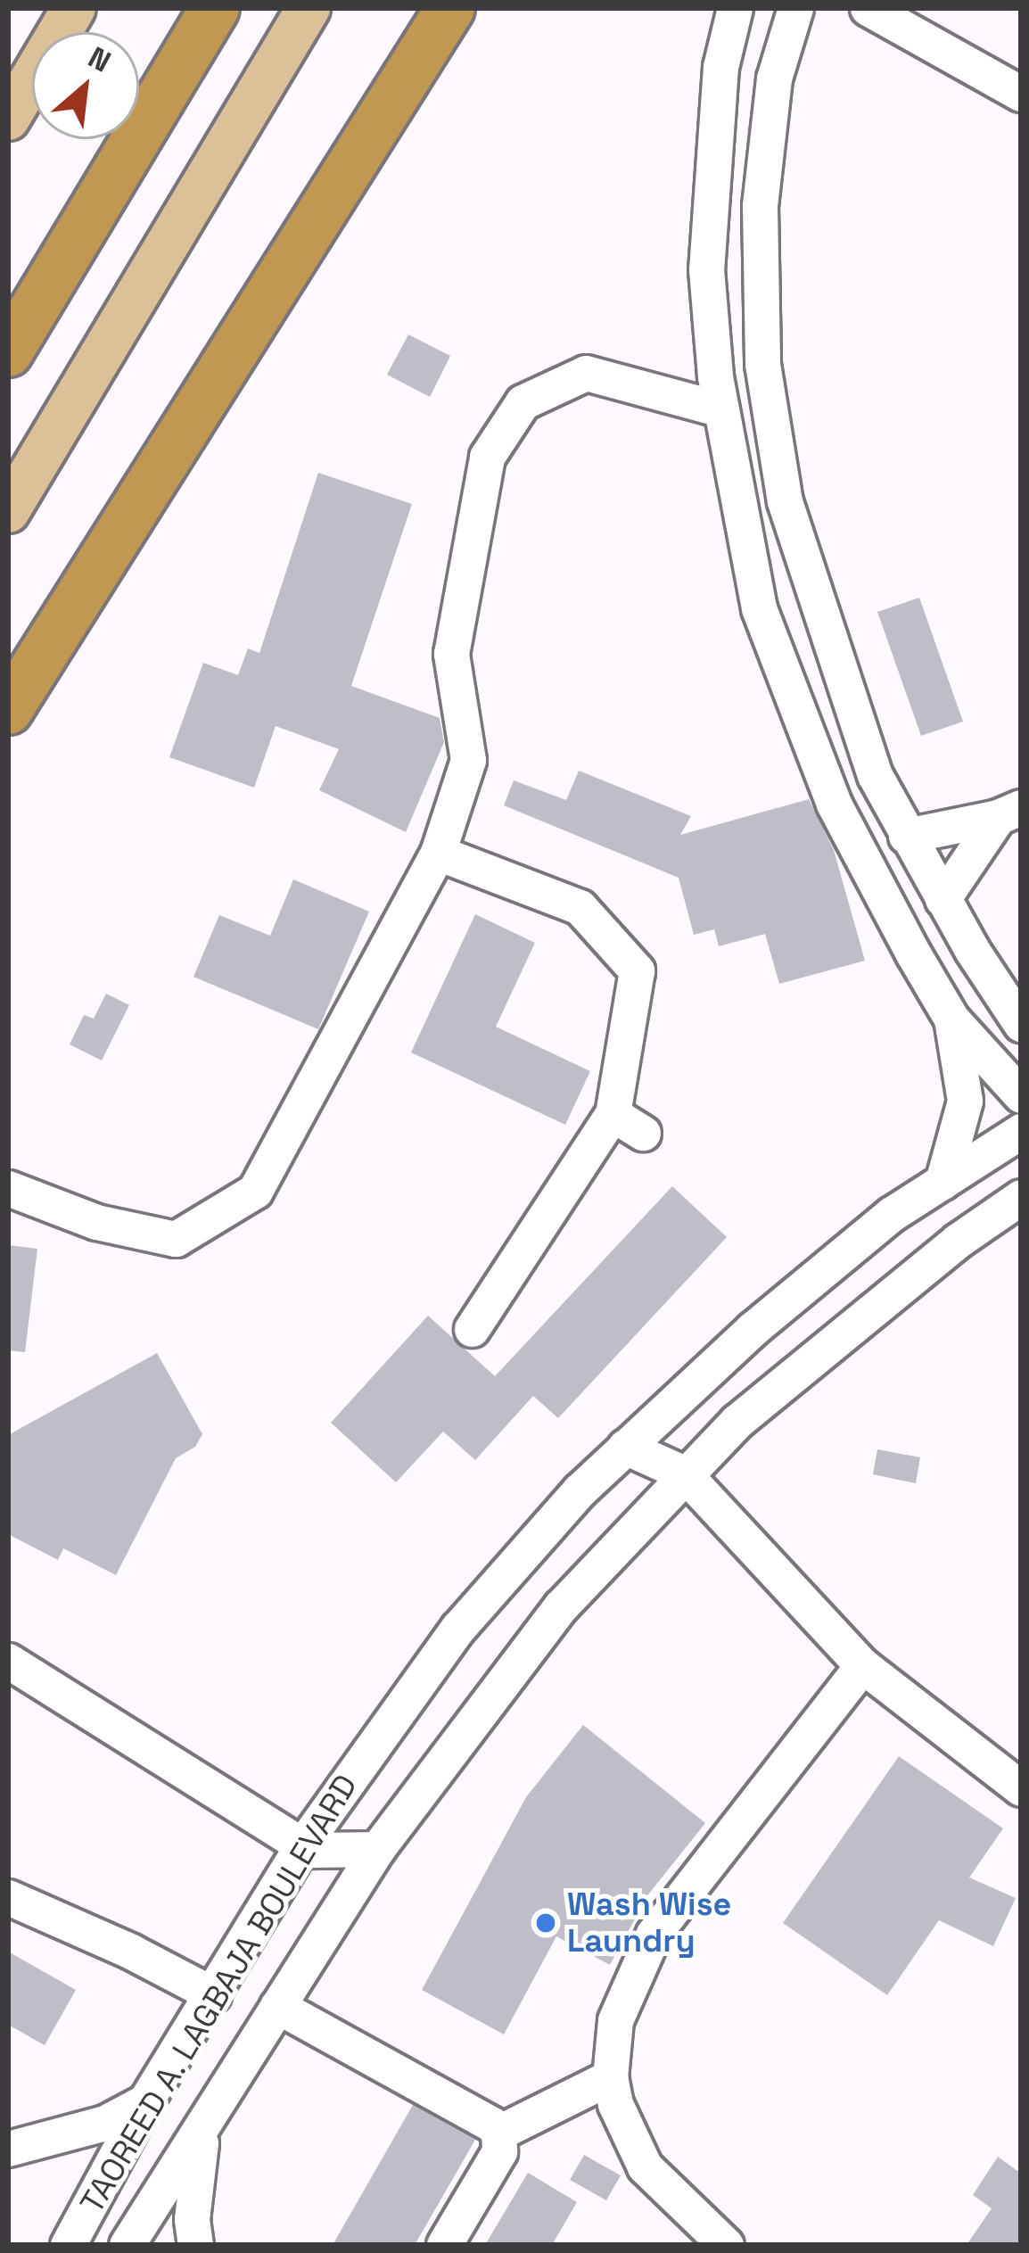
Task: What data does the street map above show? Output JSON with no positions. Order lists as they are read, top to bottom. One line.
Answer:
{"streets":{"street":["TAOREED A. LAGBAJA BOULEVARD"]},"places":["Wash Wise Laundry"],"north":"top right"}
